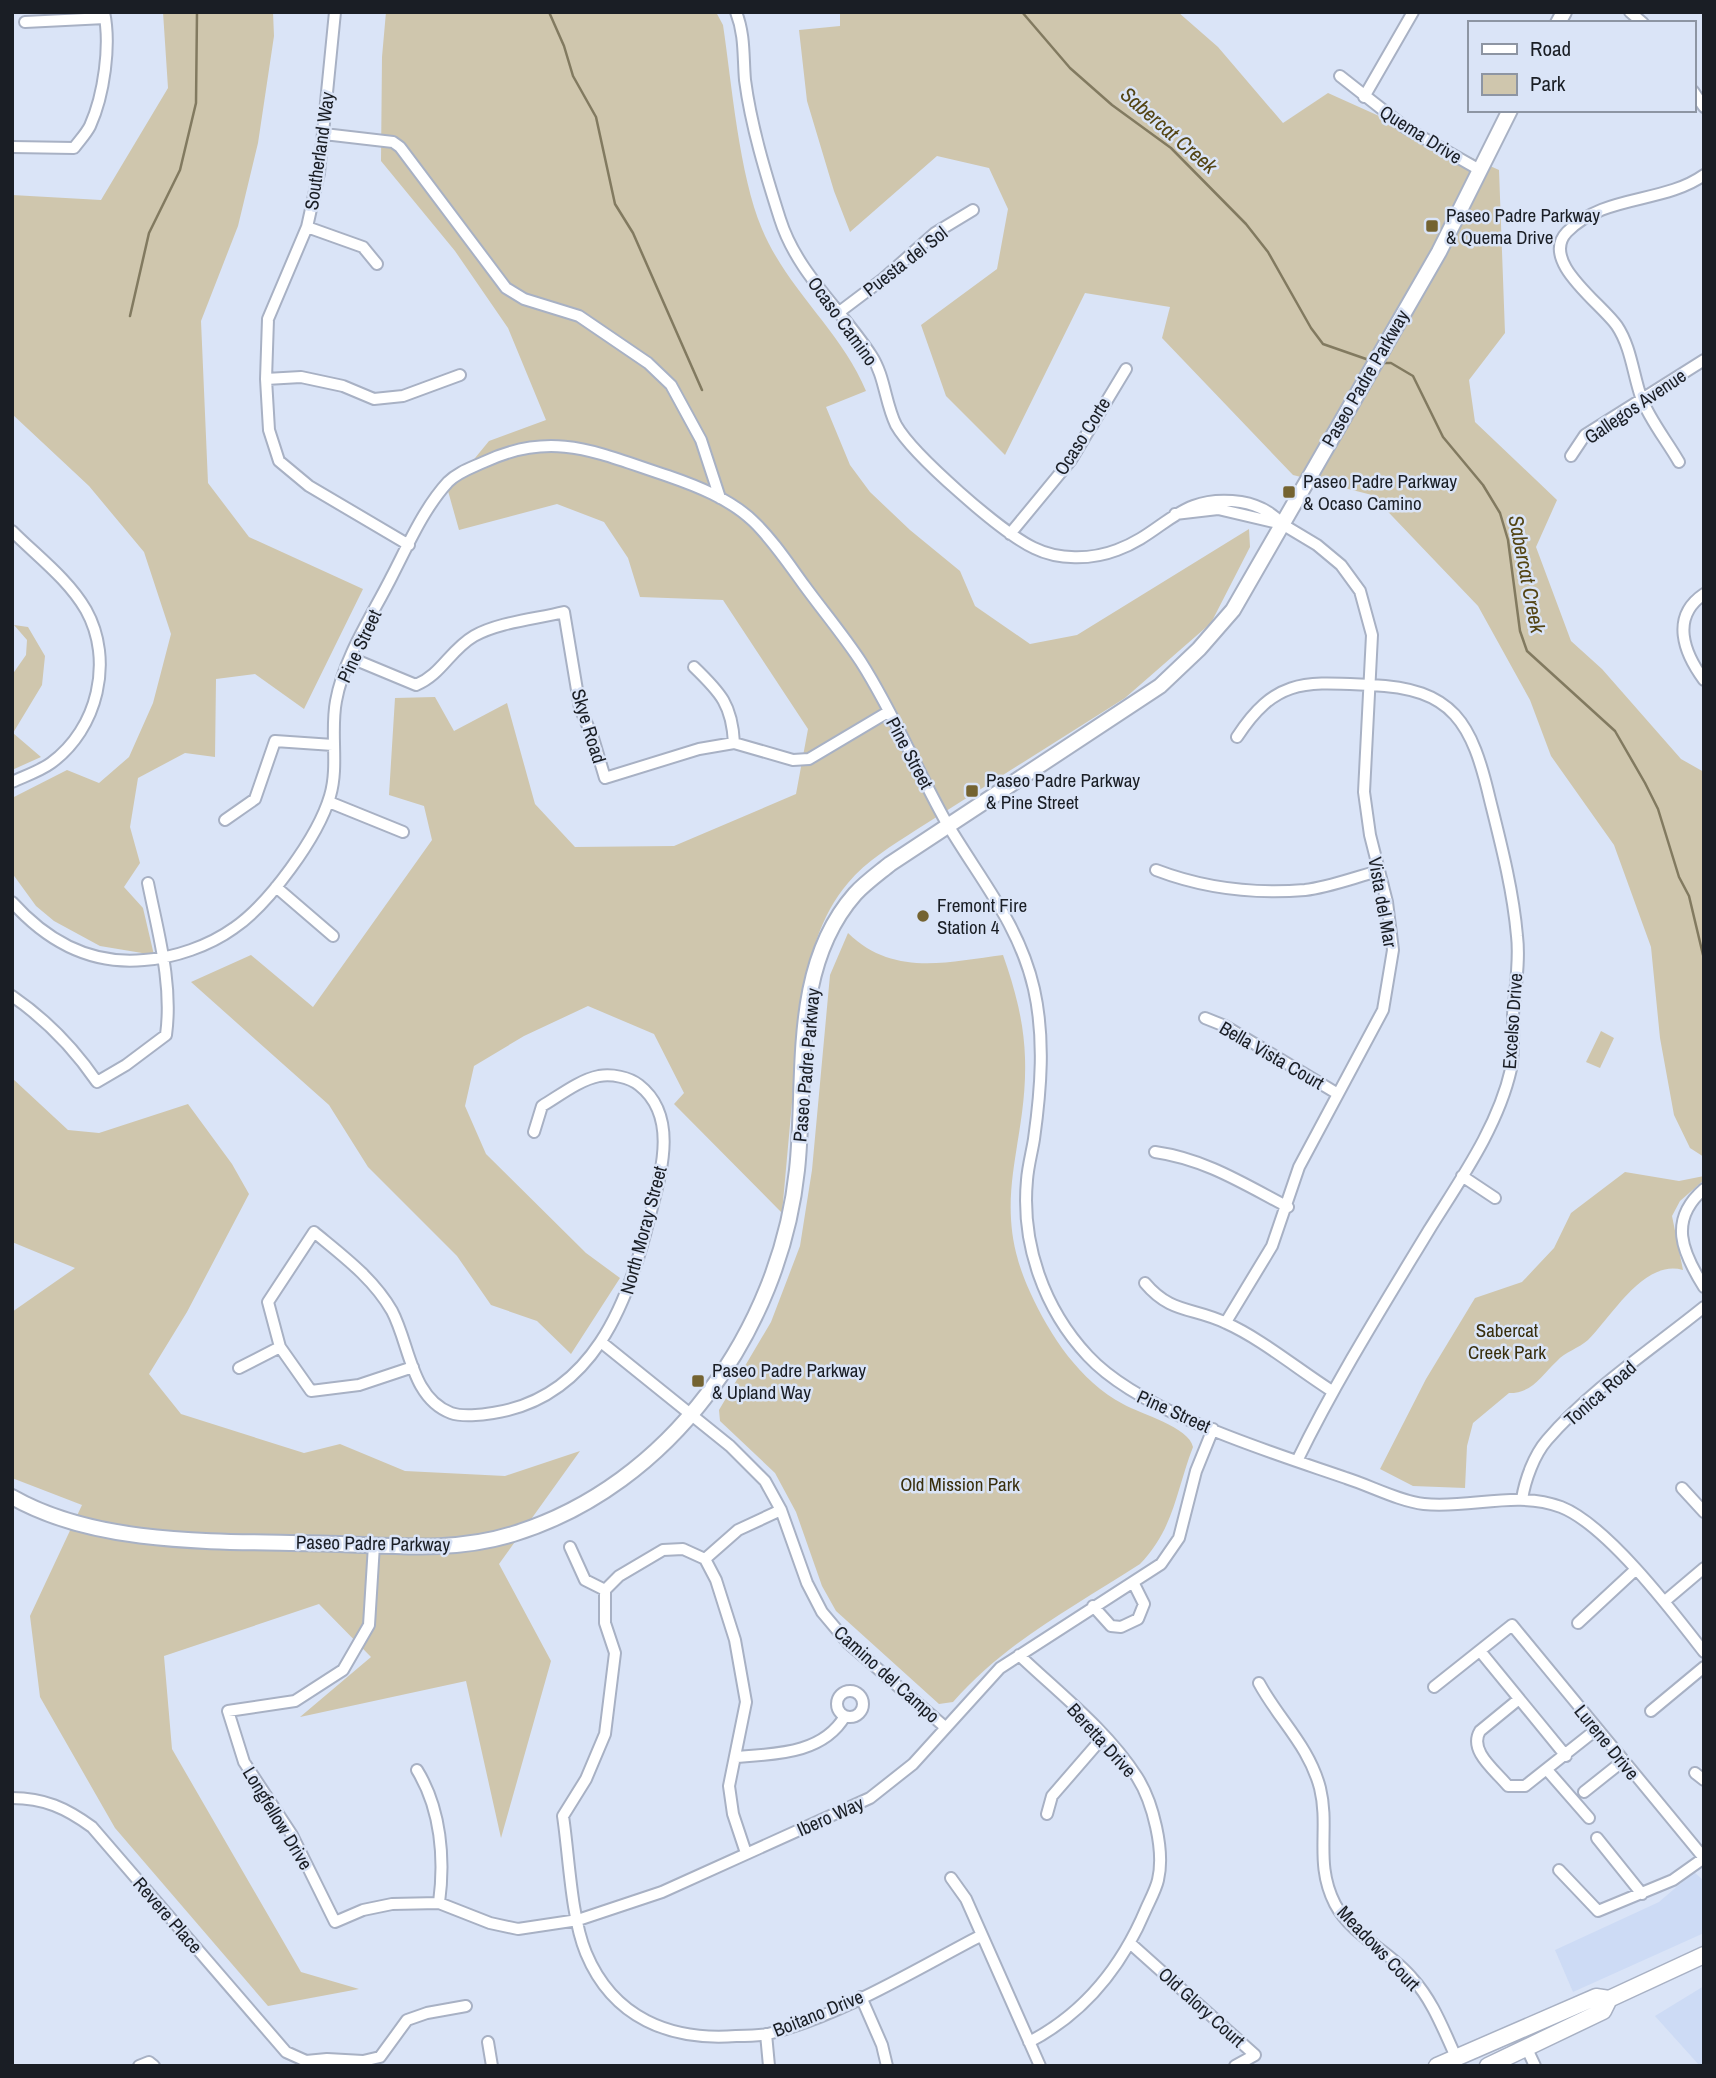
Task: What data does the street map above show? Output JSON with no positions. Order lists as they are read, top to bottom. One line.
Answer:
{"streets":{"main road":["Paseo Padre Parkway"],"street":["Quema Drive","Southerland Way","Puesta del Sol","Ocaso Camino","Gallegos Avenue","Ocaso Corte","Pine Street","Skye Road","Vista del Mar","Excelso Drive","Bella Vista Court","North Moray Street","Tonica Road","Camino del Campo","Beretta Drive","Lurene Drive","Ibero Way","Longfellow Drive","Revere Place","Meadows Court","Old Glory Court","Boitano Drive"]},"crossings":[["Quema Drive","Paseo Padre Parkway"],["Southerland Way","Pine Street"],["Puesta del Sol","Ocaso Camino"],["Ocaso Camino","Paseo Padre Parkway"],["Ocaso Camino","Ocaso Corte"],["Ocaso Camino","Vista del Mar"],["Paseo Padre Parkway","Pine Street"],["Paseo Padre Parkway","Vista del Mar"],["Paseo Padre Parkway","Camino del Campo"],["Paseo Padre Parkway","Longfellow Drive"],["Pine Street","Skye Road"],["Pine Street","Excelso Drive"],["Pine Street","Tonica Road"],["Pine Street","Ibero Way"],["Vista del Mar","Excelso Drive"],["Vista del Mar","Bella Vista Court"],["North Moray Street","Camino del Campo"],["Camino del Campo","Ibero Way"],["Beretta Drive","Ibero Way"],["Beretta Drive","Old Glory Court"],["Ibero Way","Longfellow Drive"],["Ibero Way","Boitano Drive"]],"water":["Sabercat Creek"],"parks":["Sabercat Creek Park","Old Mission Park"],"places":{"transit":["Paseo Padre Parkway & Quema Drive","Paseo Padre Parkway & Ocaso Camino","Paseo Padre Parkway & Pine Street","Paseo Padre Parkway & Upland Way"],"other":["Fremont Fire Station 4"]},"legend":["Road","Park"]}
